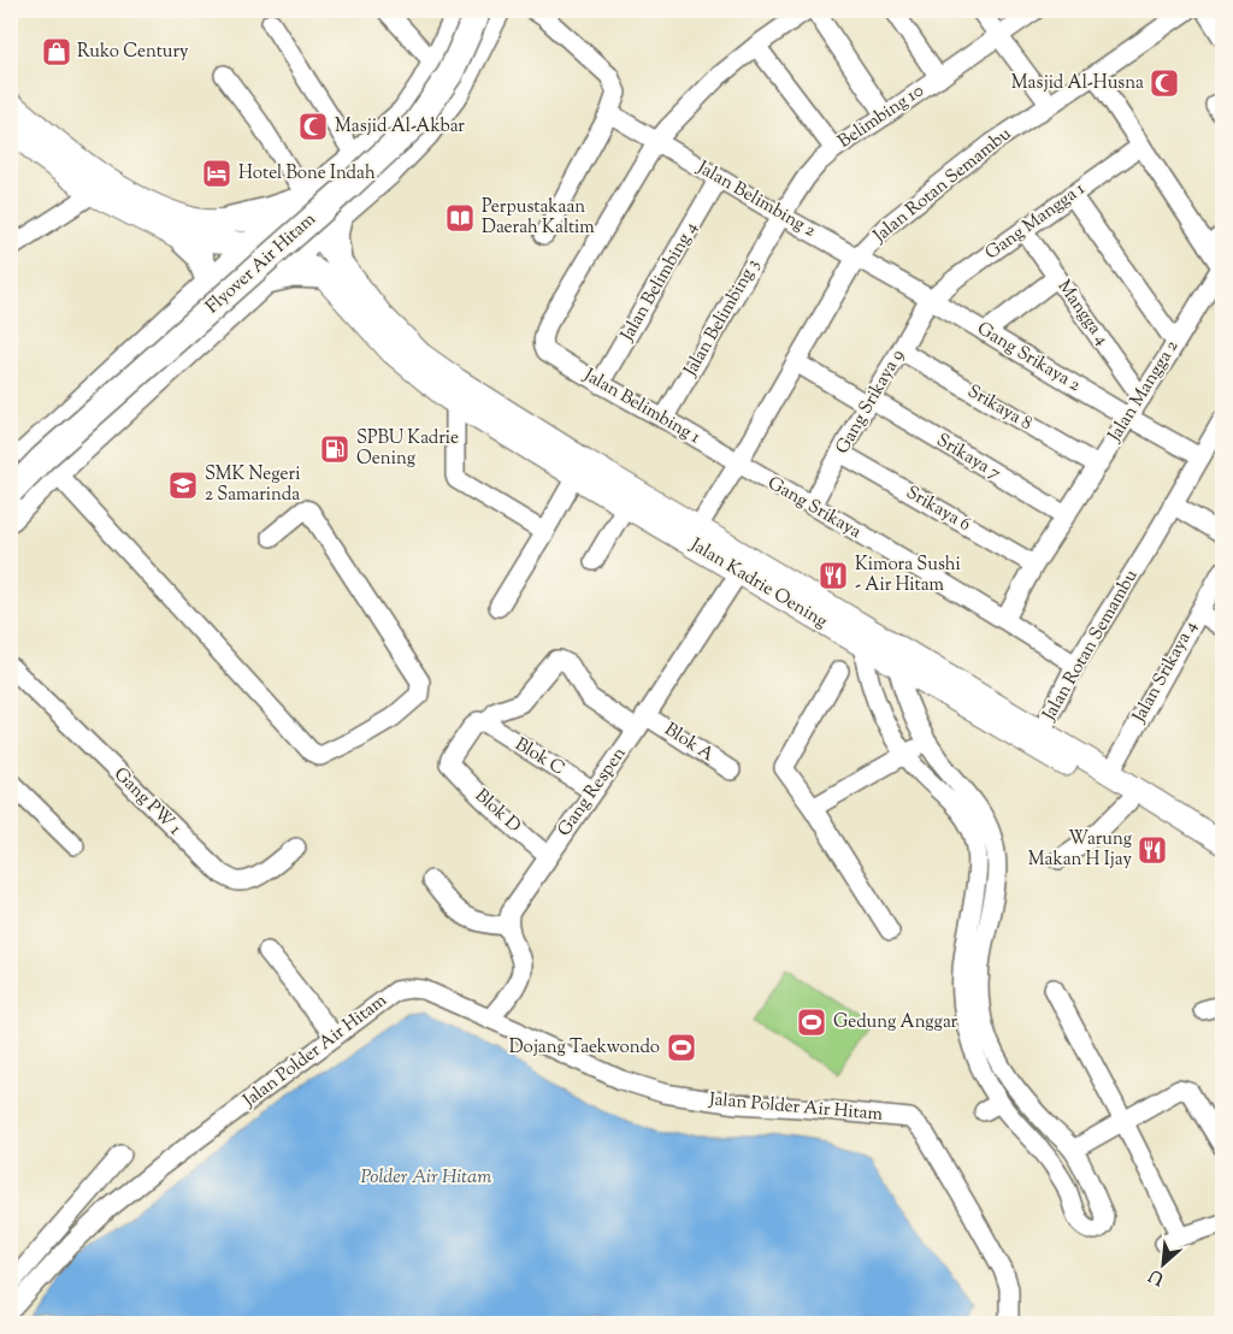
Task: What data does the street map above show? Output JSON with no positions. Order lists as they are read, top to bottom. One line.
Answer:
{"streets":{"highway":["Flyover Air Hitam"],"main road":["Jalan Kadrie Oening"],"street":["Belimbing 10","Jalan Rotan Semambu","Jalan Belimbing 2","Gang Mangga 1","Jalan Belimbing 4","Mangga 4","Jalan Belimbing 3","Gang Srikaya 2","Jalan Mangga 2","Gang Srikaya 9","Jalan Belimbing 1","Srikaya 8","Srikaya 7","Gang Srikaya","Srikaya 6","Jalan Srikaya 4","Blok A","Blok C","Gang Respen","Gang PW 1","Blok D","Jalan Polder Air Hitam"]},"crossings":[["Belimbing 10","Jalan Belimbing 2"],["Belimbing 10","Jalan Belimbing 3"],["Jalan Rotan Semambu","Jalan Belimbing 2"],["Jalan Rotan Semambu","Gang Srikaya 2"],["Jalan Rotan Semambu","Jalan Belimbing 1"],["Jalan Rotan Semambu","Srikaya 7"],["Jalan Rotan Semambu","Gang Srikaya"],["Jalan Rotan Semambu","Jalan Kadrie Oening"],["Jalan Belimbing 2","Jalan Belimbing 4"],["Jalan Belimbing 2","Jalan Belimbing 3"],["Jalan Belimbing 2","Gang Srikaya 2"],["Jalan Belimbing 2","Jalan Belimbing 1"],["Gang Mangga 1","Mangga 4"],["Gang Mangga 1","Gang Srikaya 2"],["Gang Mangga 1","Gang Srikaya 9"],["Jalan Belimbing 4","Jalan Belimbing 1"],["Mangga 4","Jalan Mangga 2"],["Jalan Belimbing 3","Jalan Belimbing 1"],["Gang Srikaya 2","Jalan Mangga 2"],["Gang Srikaya 2","Gang Srikaya 9"],["Jalan Mangga 2","Srikaya 8"],["Jalan Mangga 2","Srikaya 7"],["Jalan Mangga 2","Gang Srikaya"],["Jalan Mangga 2","Srikaya 6"],["Gang Srikaya 9","Srikaya 8"],["Gang Srikaya 9","Srikaya 7"],["Gang Srikaya 9","Gang Srikaya"],["Gang Srikaya 9","Srikaya 6"],["Jalan Belimbing 1","Gang Srikaya"],["Jalan Kadrie Oening","Jalan Srikaya 4"],["Jalan Kadrie Oening","Gang Respen"],["Blok A","Blok C"],["Blok A","Gang Respen"],["Blok A","Blok D"],["Blok C","Gang Respen"],["Blok C","Blok D"],["Gang Respen","Blok D"]],"water":["Polder Air Hitam"],"places":{"shop":["Ruko Century"],"mosque":["Masjid Al-Husna","Masjid Al-Akbar"],"hotel":["Hotel Bone Indah"],"library":["Perpustakaan Daerah Kaltim"],"fuel station":["SPBU Kadrie Oening"],"school or university":["SMK Negeri 2 Samarinda"],"restaurant":["Kimora Sushi - Air Hitam","Warung Makan H Ijay"],"sports":["Gedung Anggar","Dojang Taekwondo"]},"north":"bottom left"}
